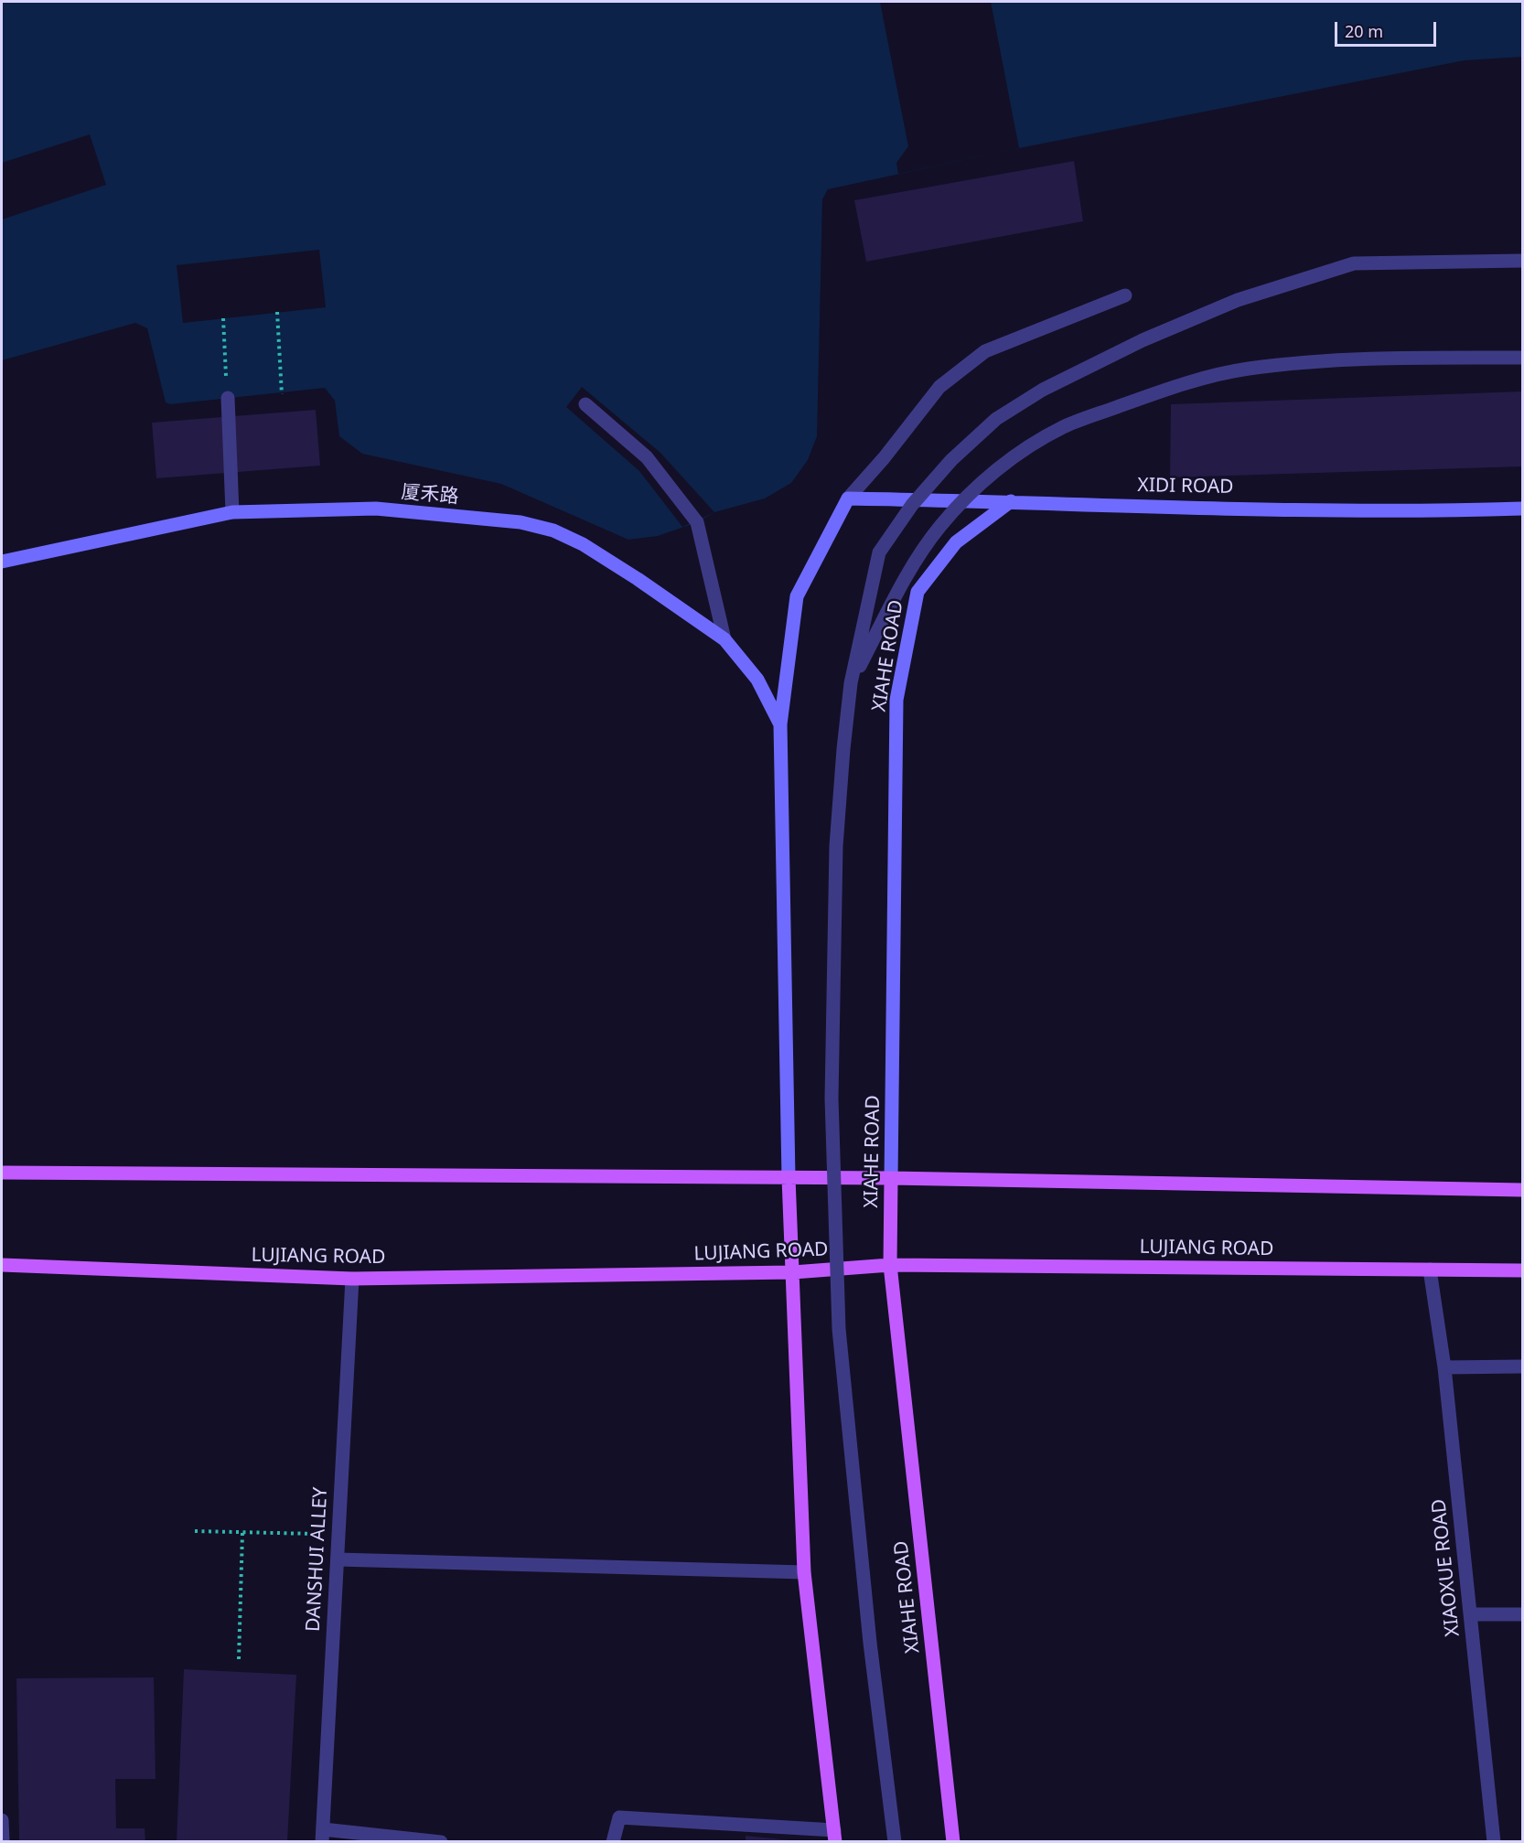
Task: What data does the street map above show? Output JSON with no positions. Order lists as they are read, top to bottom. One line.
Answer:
{"streets":{"main road":["XIAHE ROAD","LUJIANG ROAD"],"street":["XIDI ROAD","厦禾路","DANSHUI ALLEY","XIAOXUE ROAD"]},"crossings":[["XIDI ROAD","XIAHE ROAD"],["XIAHE ROAD","LUJIANG ROAD"],["LUJIANG ROAD","DANSHUI ALLEY"],["LUJIANG ROAD","XIAOXUE ROAD"]],"scale_bar":"20 m"}
